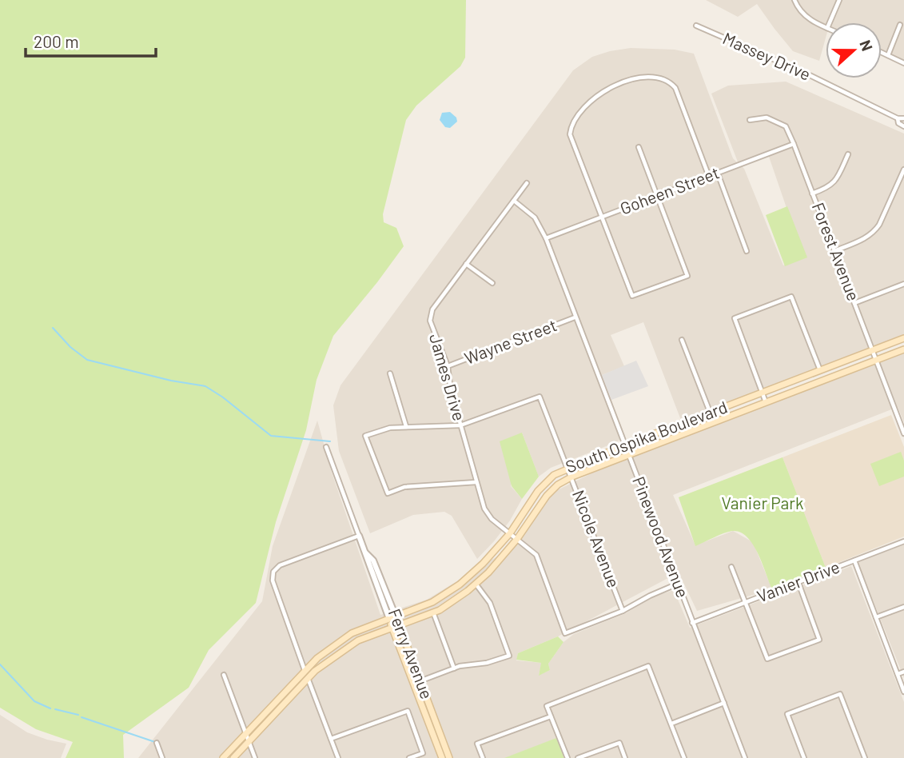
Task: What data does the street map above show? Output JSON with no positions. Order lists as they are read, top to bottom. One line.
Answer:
{"streets":{"main road":["South Ospika Boulevard","Ferry Avenue"],"street":["Massey Drive","Goheen Street","Forest Avenue","Wayne Street","James Drive","Pinewood Avenue","Nicole Avenue","Vanier Drive"]},"crossings":[["Goheen Street","Forest Avenue"],["Goheen Street","Pinewood Avenue"],["Forest Avenue","South Ospika Boulevard"],["Wayne Street","James Drive"],["Wayne Street","Pinewood Avenue"],["James Drive","South Ospika Boulevard"],["James Drive","Pinewood Avenue"],["James Drive","Nicole Avenue"],["South Ospika Boulevard","Pinewood Avenue"],["South Ospika Boulevard","Nicole Avenue"],["South Ospika Boulevard","Ferry Avenue"],["Pinewood Avenue","Vanier Drive"]],"parks":["Vanier Park"],"scale_bar":"200 m","north":"right"}
